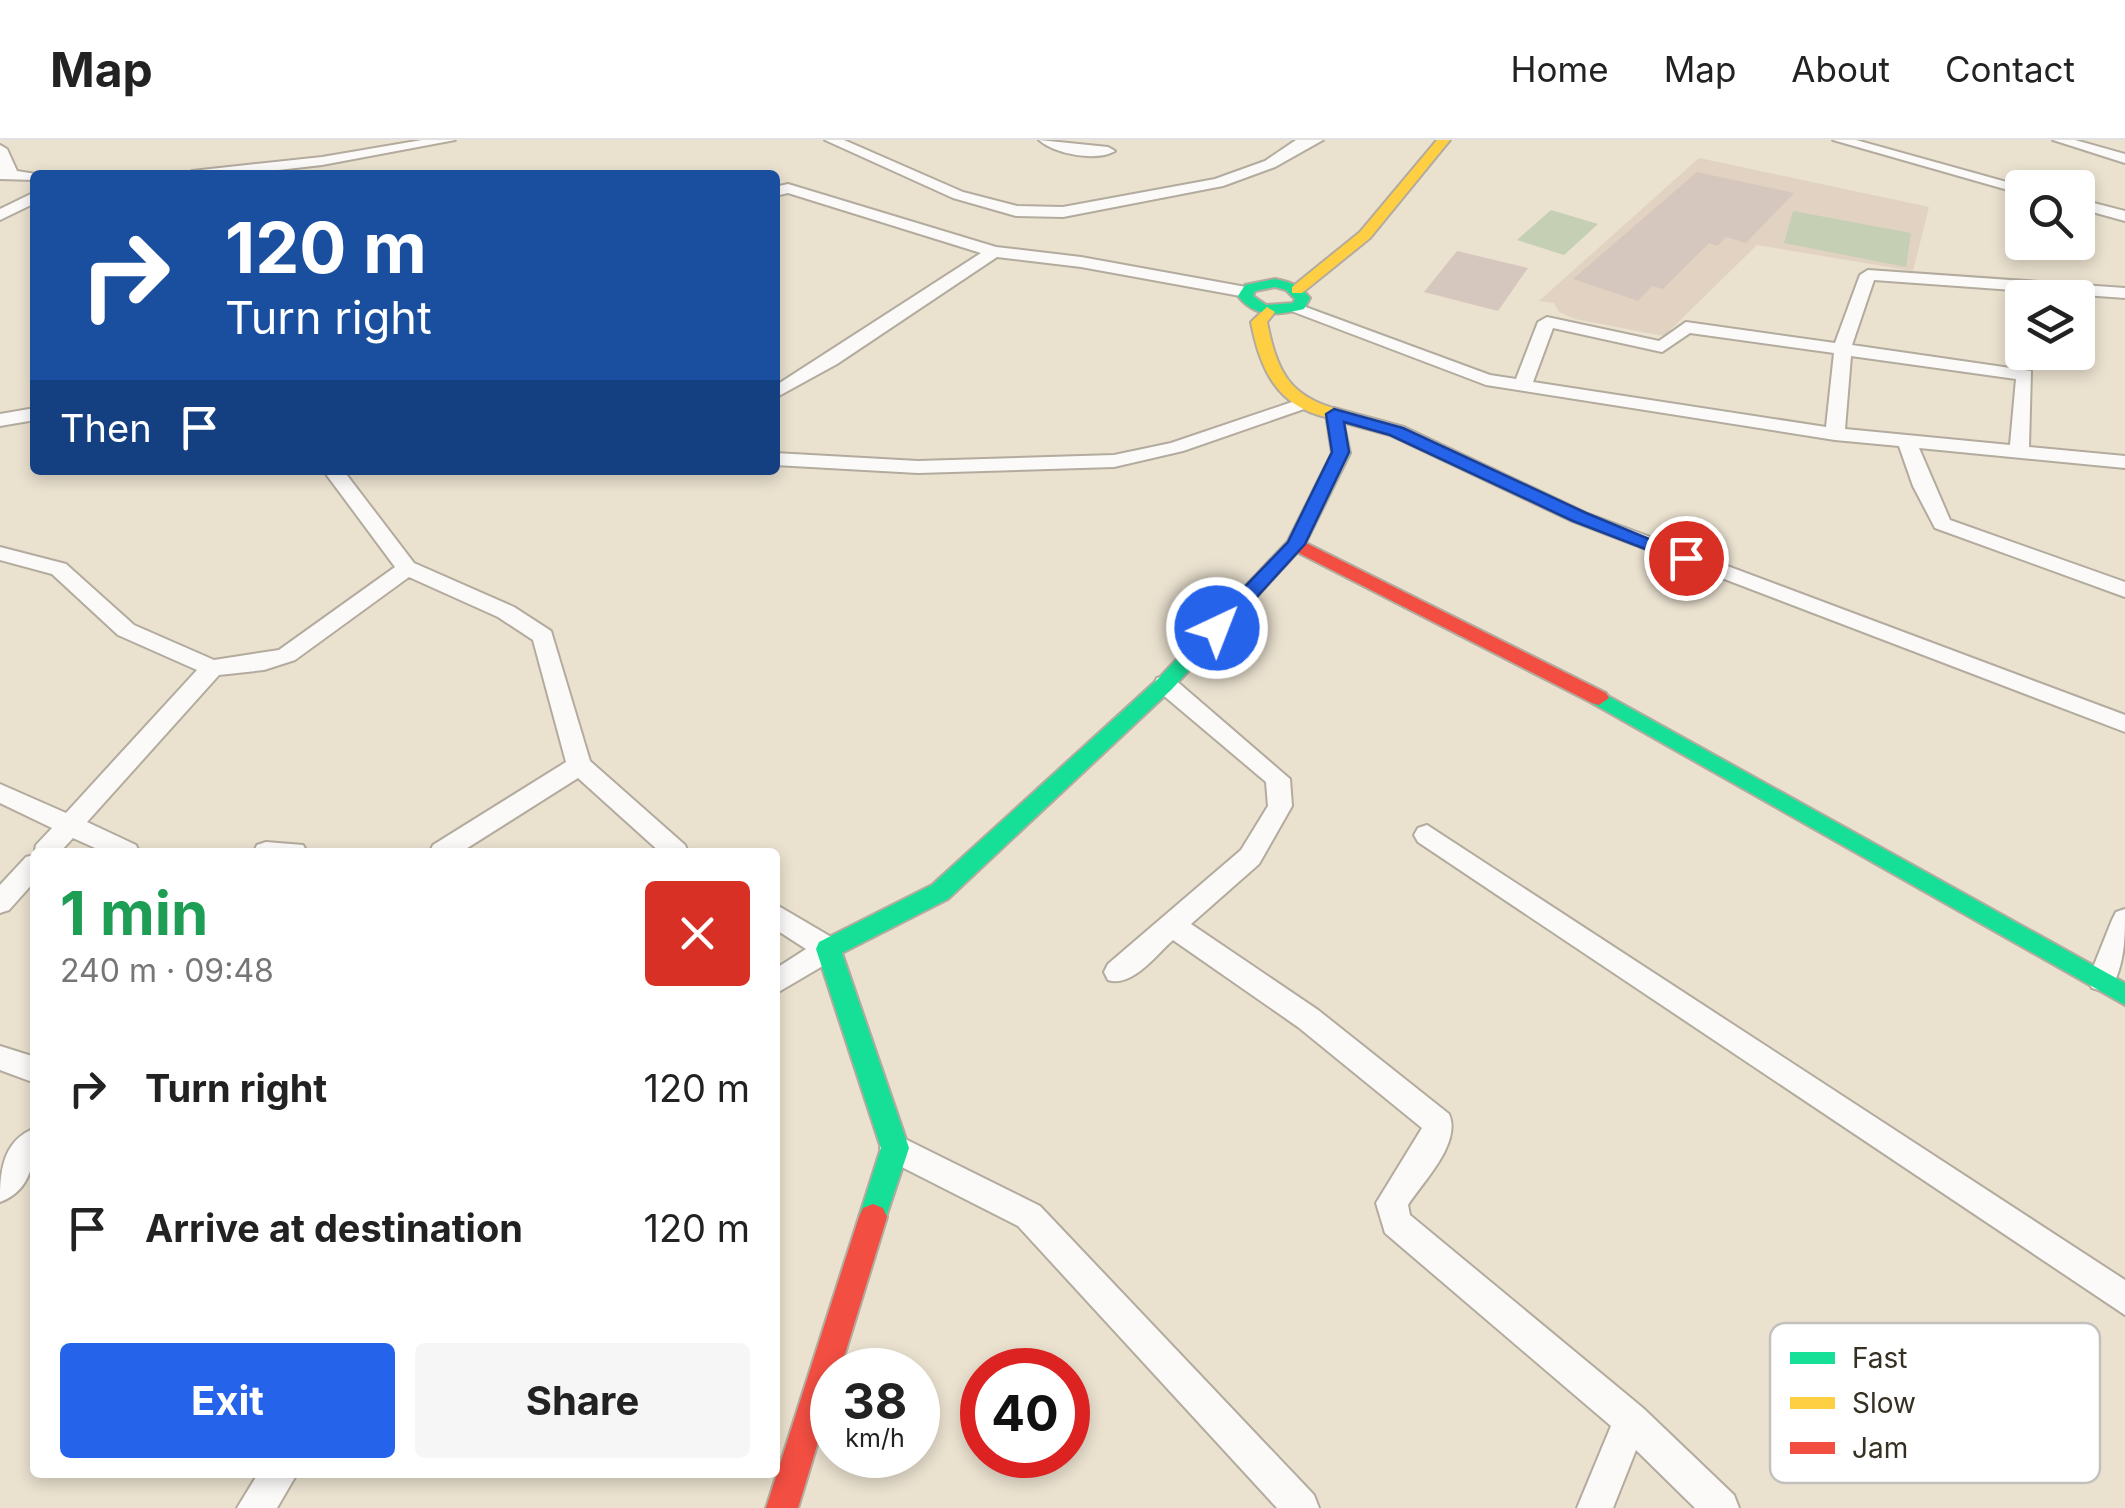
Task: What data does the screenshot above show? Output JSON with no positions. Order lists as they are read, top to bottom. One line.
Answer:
{"legend":["Fast","Slow","Jam"],"page":{"header":"Map","nav":["Home","Map","About","Contact"],"turn":["120 m","Turn right"],"then":"Then","heading":["1 min","240 m · 09:48"],"list":[{"name":"Turn right","value":"120 m"},{"name":"Arrive at destination","value":"120 m"}],"buttons":["Exit","Share"],"speed":"38 km/h","limit":"40"}}
